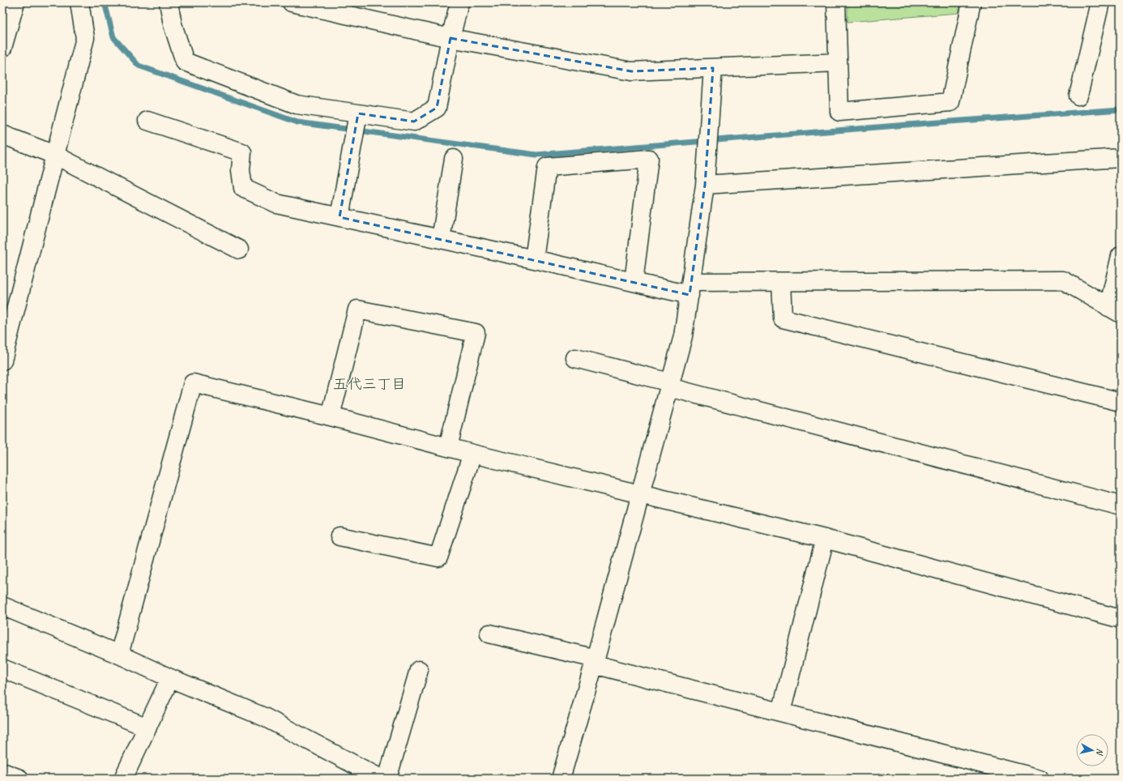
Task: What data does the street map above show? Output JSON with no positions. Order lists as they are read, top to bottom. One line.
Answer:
{"districts":["五代三丁目"],"north":"right"}
